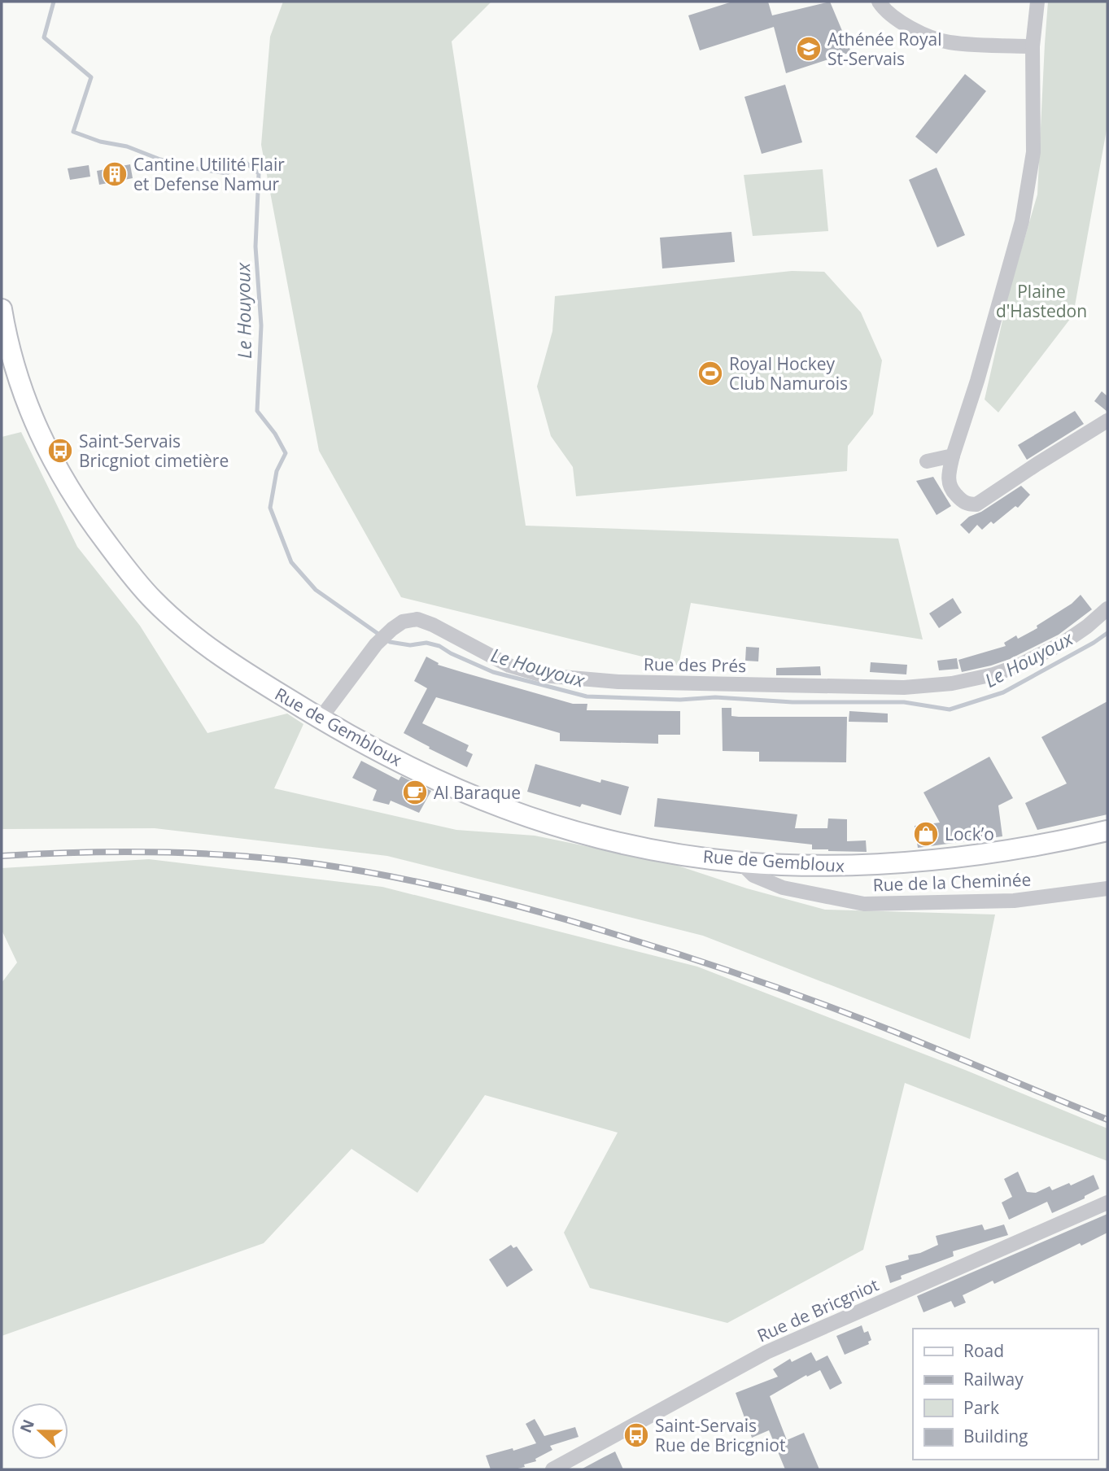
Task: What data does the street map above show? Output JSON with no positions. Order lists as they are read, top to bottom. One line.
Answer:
{"streets":{"main road":["Rue de Gembloux"],"street":["Rue des Prés","Rue de la Cheminée","Rue de Bricgniot"]},"crossings":[["Rue des Prés","Rue de Gembloux"],["Rue de Gembloux","Rue de la Cheminée"]],"water":["Le Houyoux"],"parks":["Plaine d'Hastedon"],"places":{"school or university":["Athénée Royal St-Servais"],"building":["Cantine Utilité Flair et Defense Namur"],"sports":["Royal Hockey Club Namurois"],"bus stop":["Saint-Servais Bricgniot cimetière","Saint-Servais Rue de Bricgniot"],"cafe":["Al Baraque"],"shop":["Lock’o"]},"legend":["Road","Railway","Park","Building"],"north":"left"}
